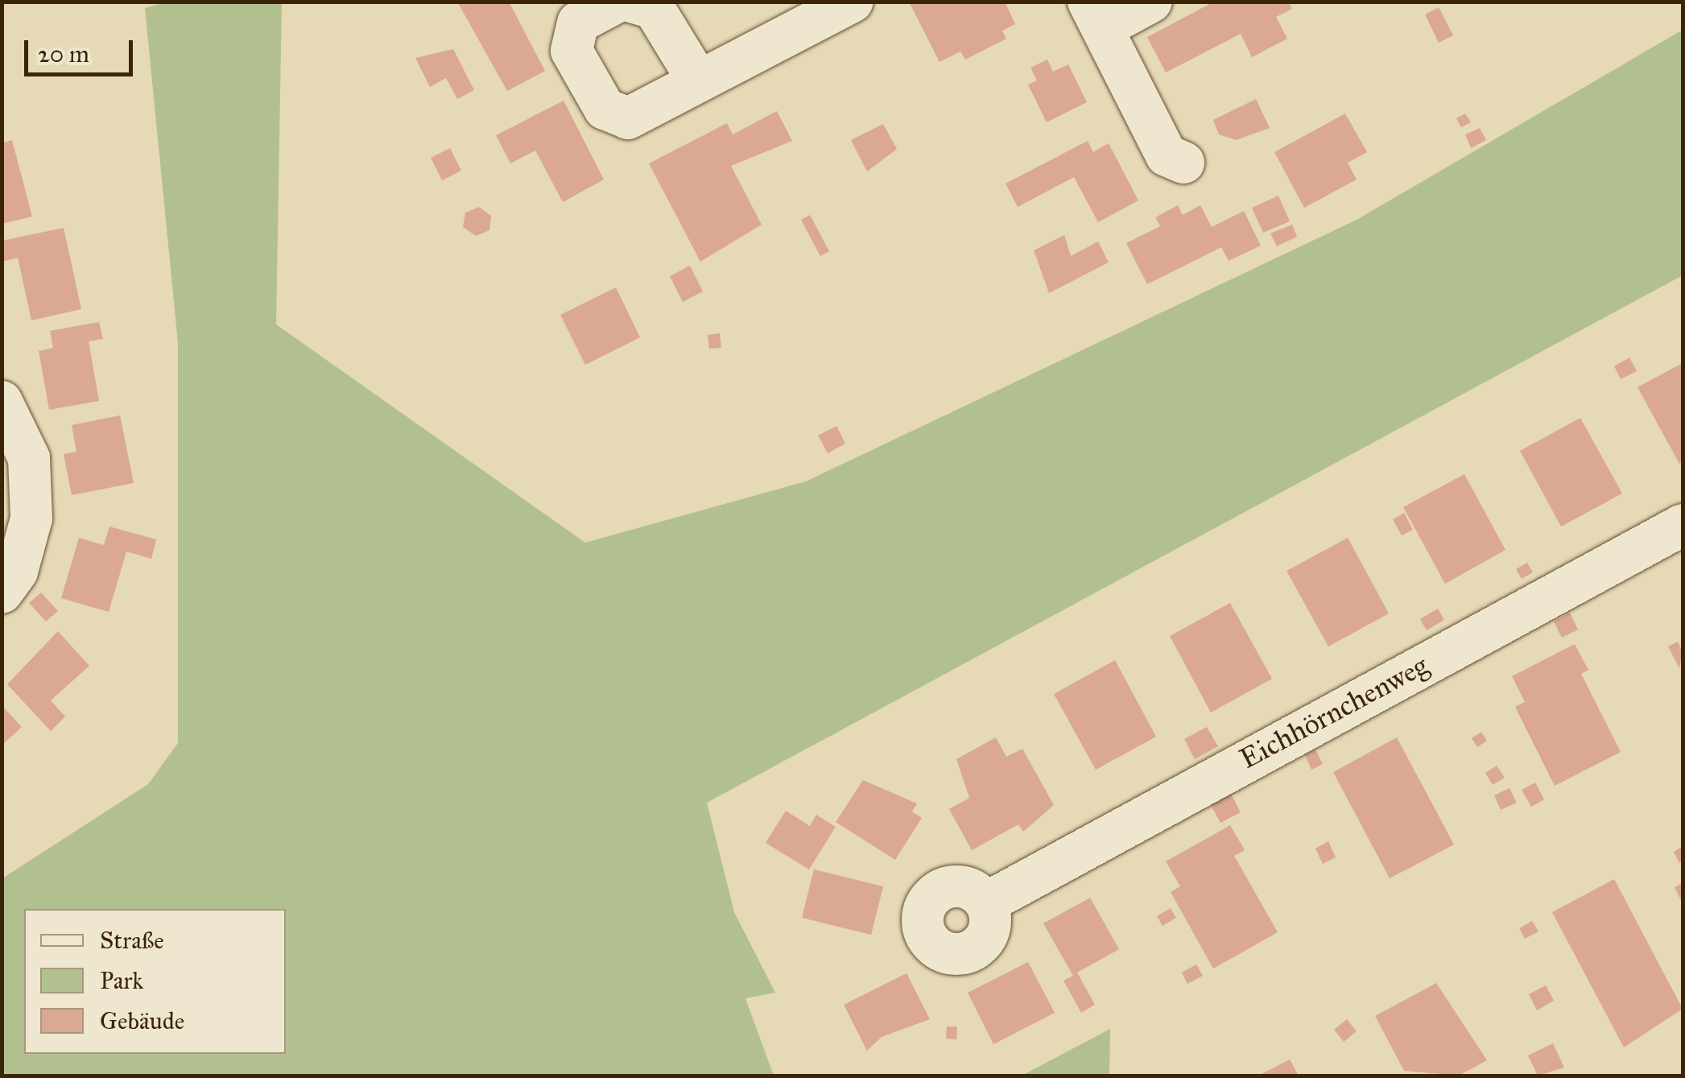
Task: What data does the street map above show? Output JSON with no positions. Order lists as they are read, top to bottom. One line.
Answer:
{"streets":{"street":["Eichhörnchenweg"]},"legend":["Straße","Park","Gebäude"],"scale_bar":"20 m"}
